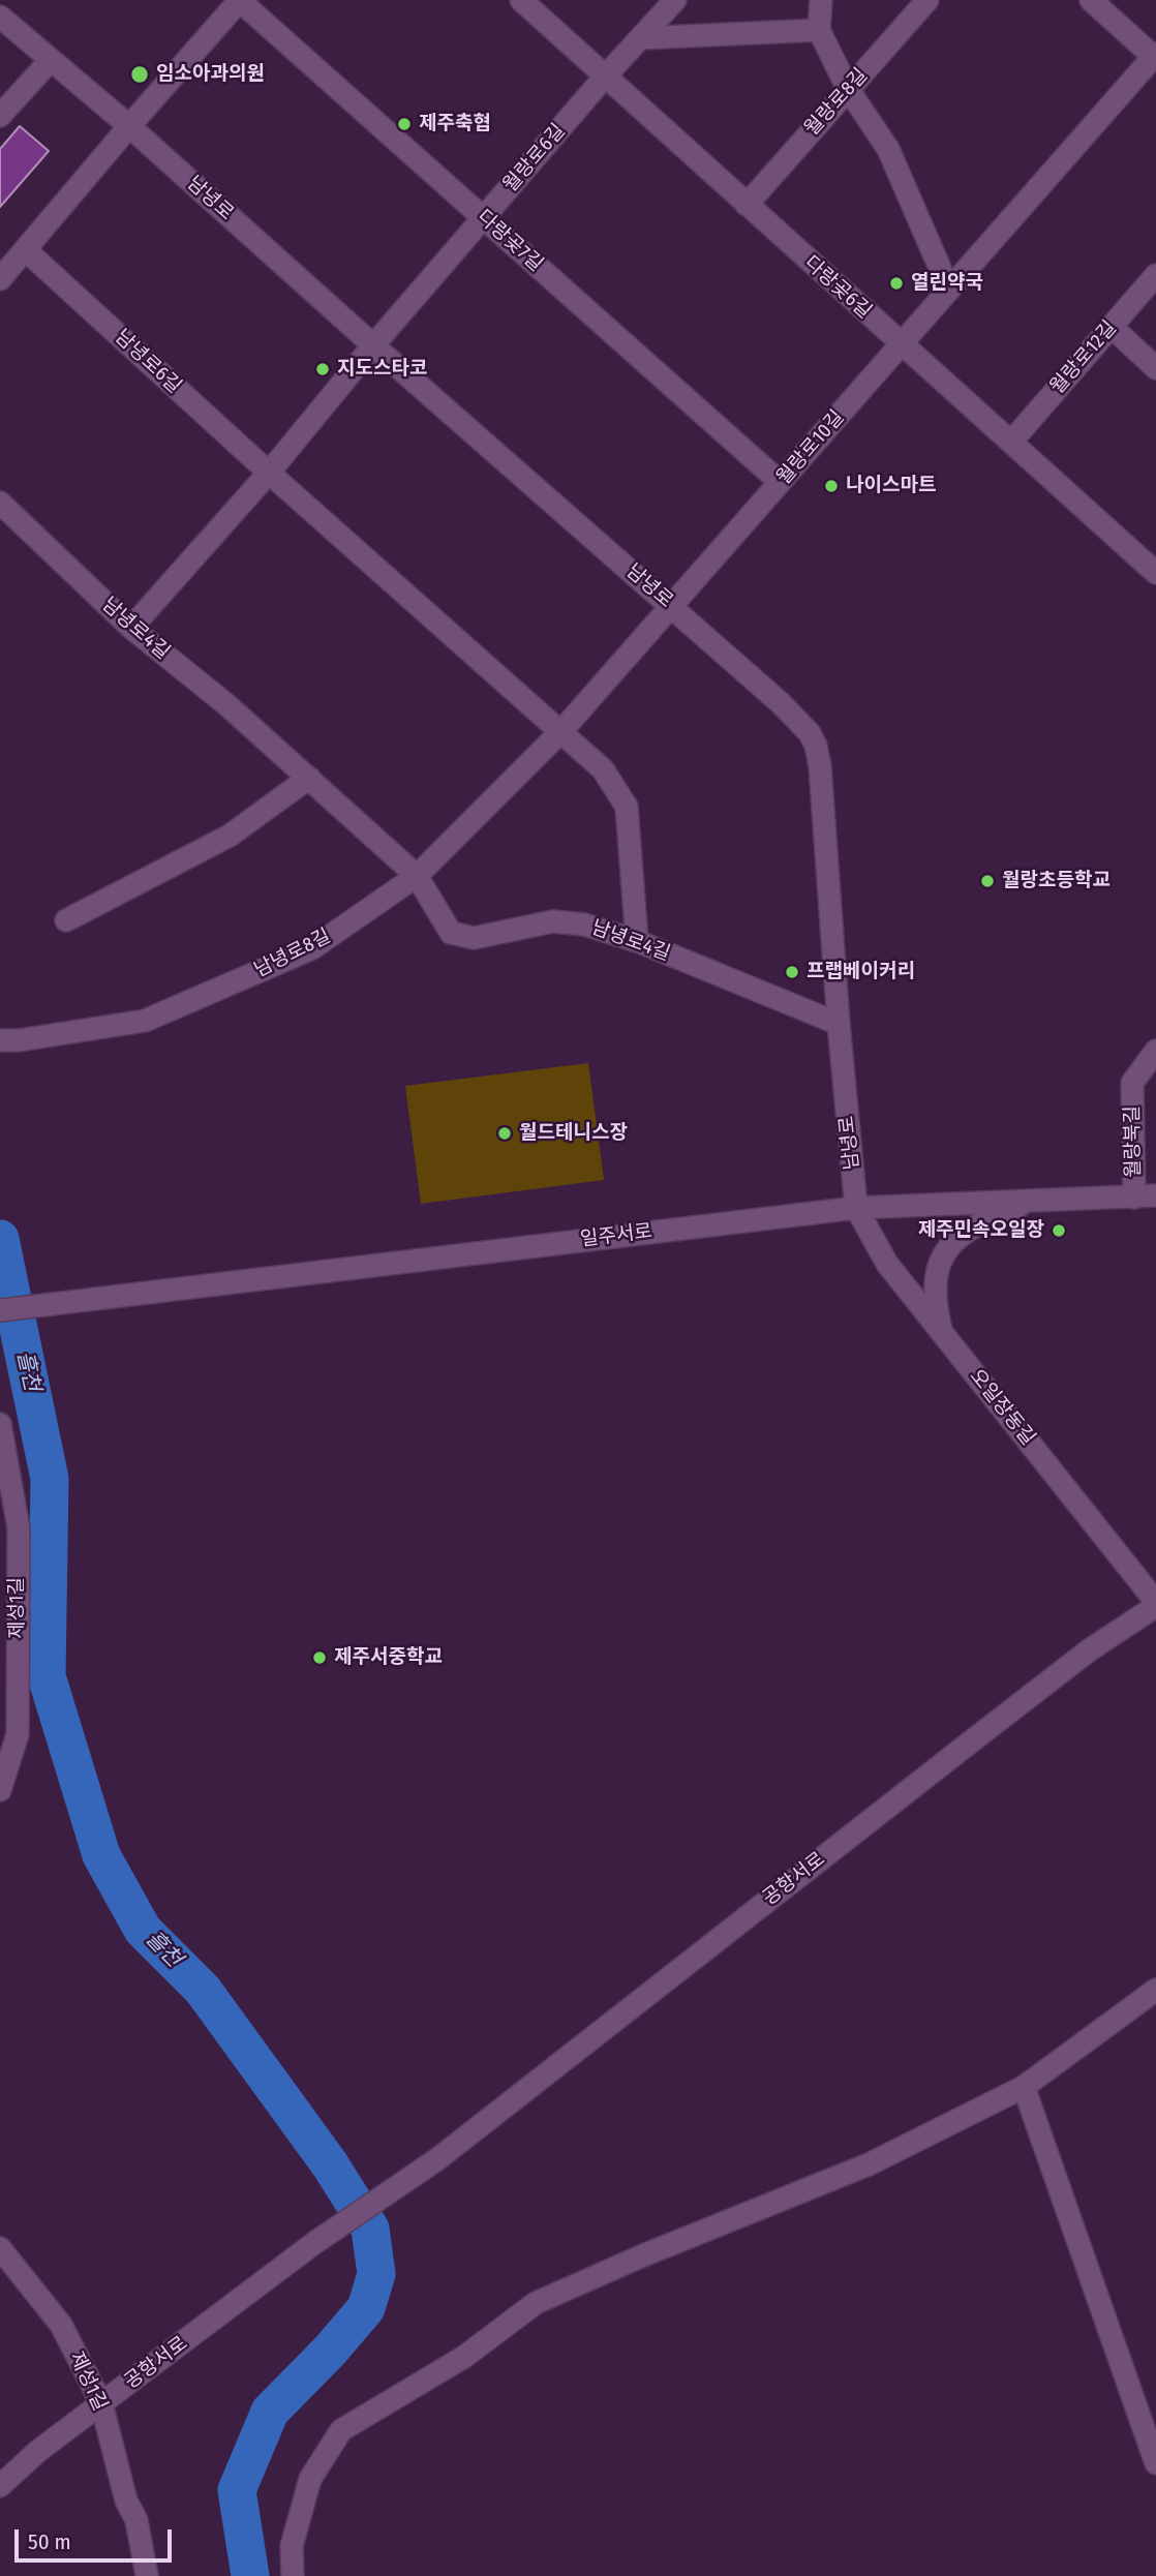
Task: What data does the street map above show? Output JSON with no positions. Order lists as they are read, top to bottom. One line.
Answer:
{"streets":{"street":["월랑로8길","월랑로6길","남녕로","다랑곶7길","다랑곶6길","월랑로12길","남녕로6길","월랑로10길","남녕로4길","남녕로8길","월랑북길","일주서로","오일장동길","제성1길","공항서로"]},"crossings":[["월랑로8길","다랑곶6길"],["월랑로6길","남녕로"],["월랑로6길","다랑곶7길"],["월랑로6길","다랑곶6길"],["남녕로","월랑로10길"],["남녕로","남녕로4길"],["남녕로","남녕로8길"],["남녕로","일주서로"],["남녕로","오일장동길"],["다랑곶7길","월랑로10길"],["다랑곶6길","월랑로12길"],["다랑곶6길","월랑로10길"],["남녕로6길","남녕로8길"],["월랑로10길","남녕로8길"],["남녕로4길","남녕로8길"],["월랑북길","일주서로"],["일주서로","오일장동길"],["오일장동길","공항서로"],["제성1길","공항서로"]],"water":["흘천"],"places":["임소아과의원","제주축협","열린약국","지도스타코","나이스마트","월랑초등학교","프랩베이커리","월드테니스장","제주민속오일장","제주서중학교"],"scale_bar":"50 m"}
